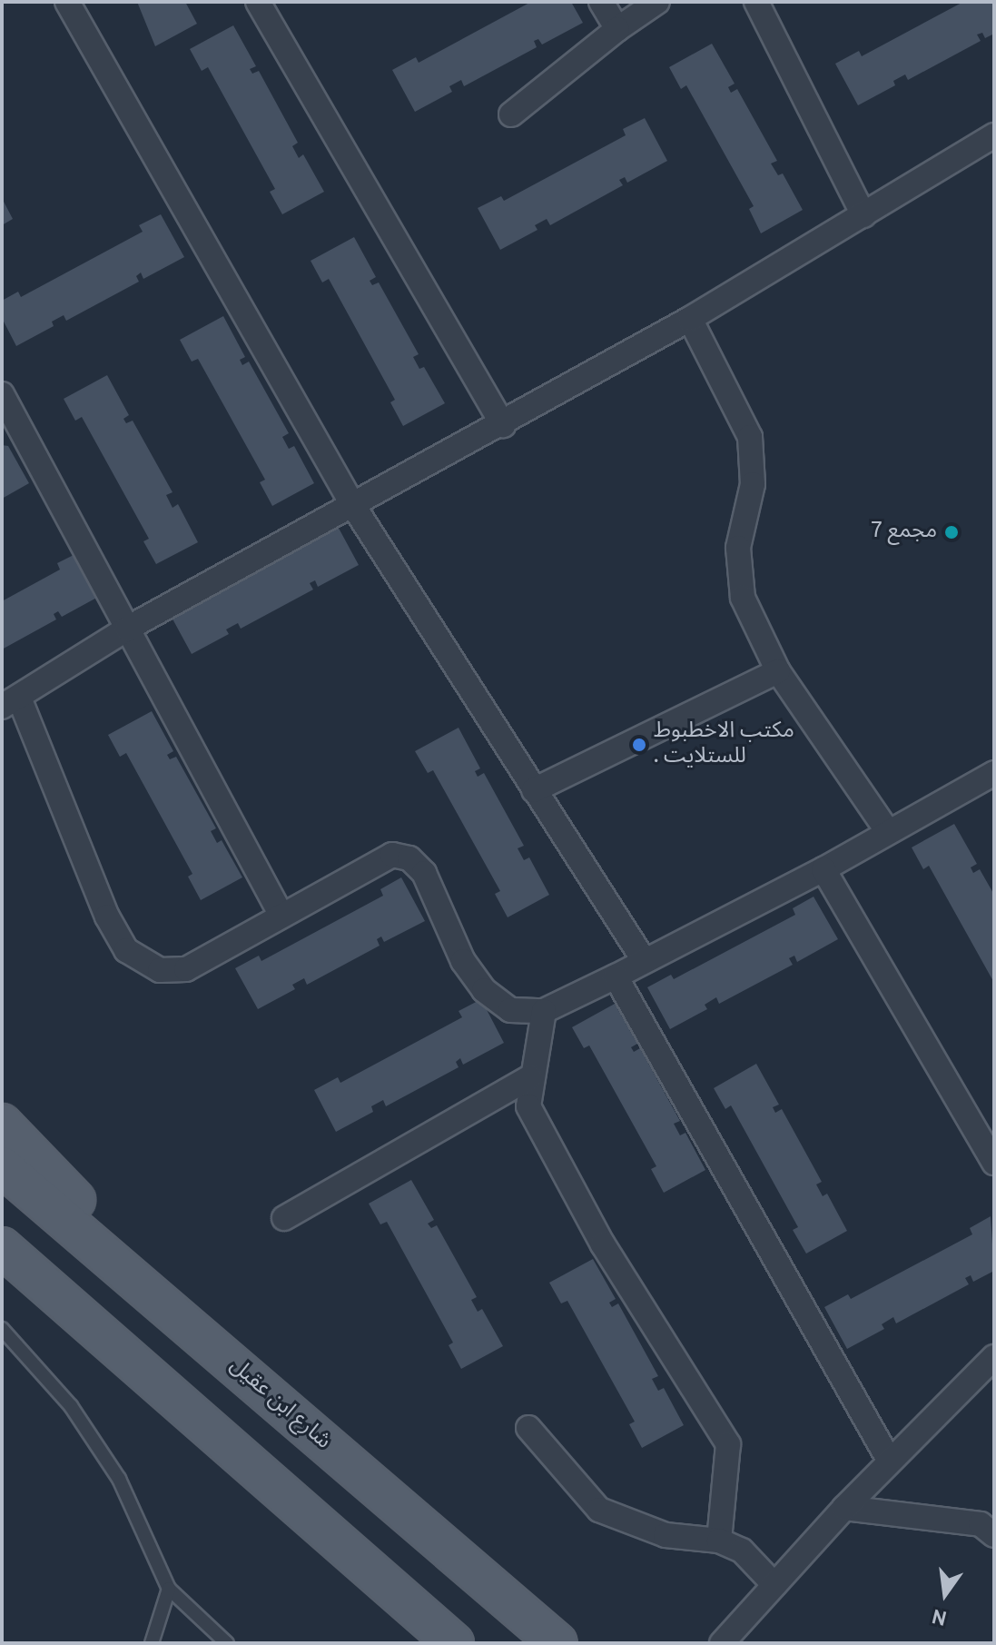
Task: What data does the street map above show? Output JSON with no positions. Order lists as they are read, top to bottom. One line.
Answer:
{"streets":{"main road":["شارع ابن عقيل"]},"places":["مجمع 7","مكتب الاخطبوط . للستلايت"],"north":"bottom"}
